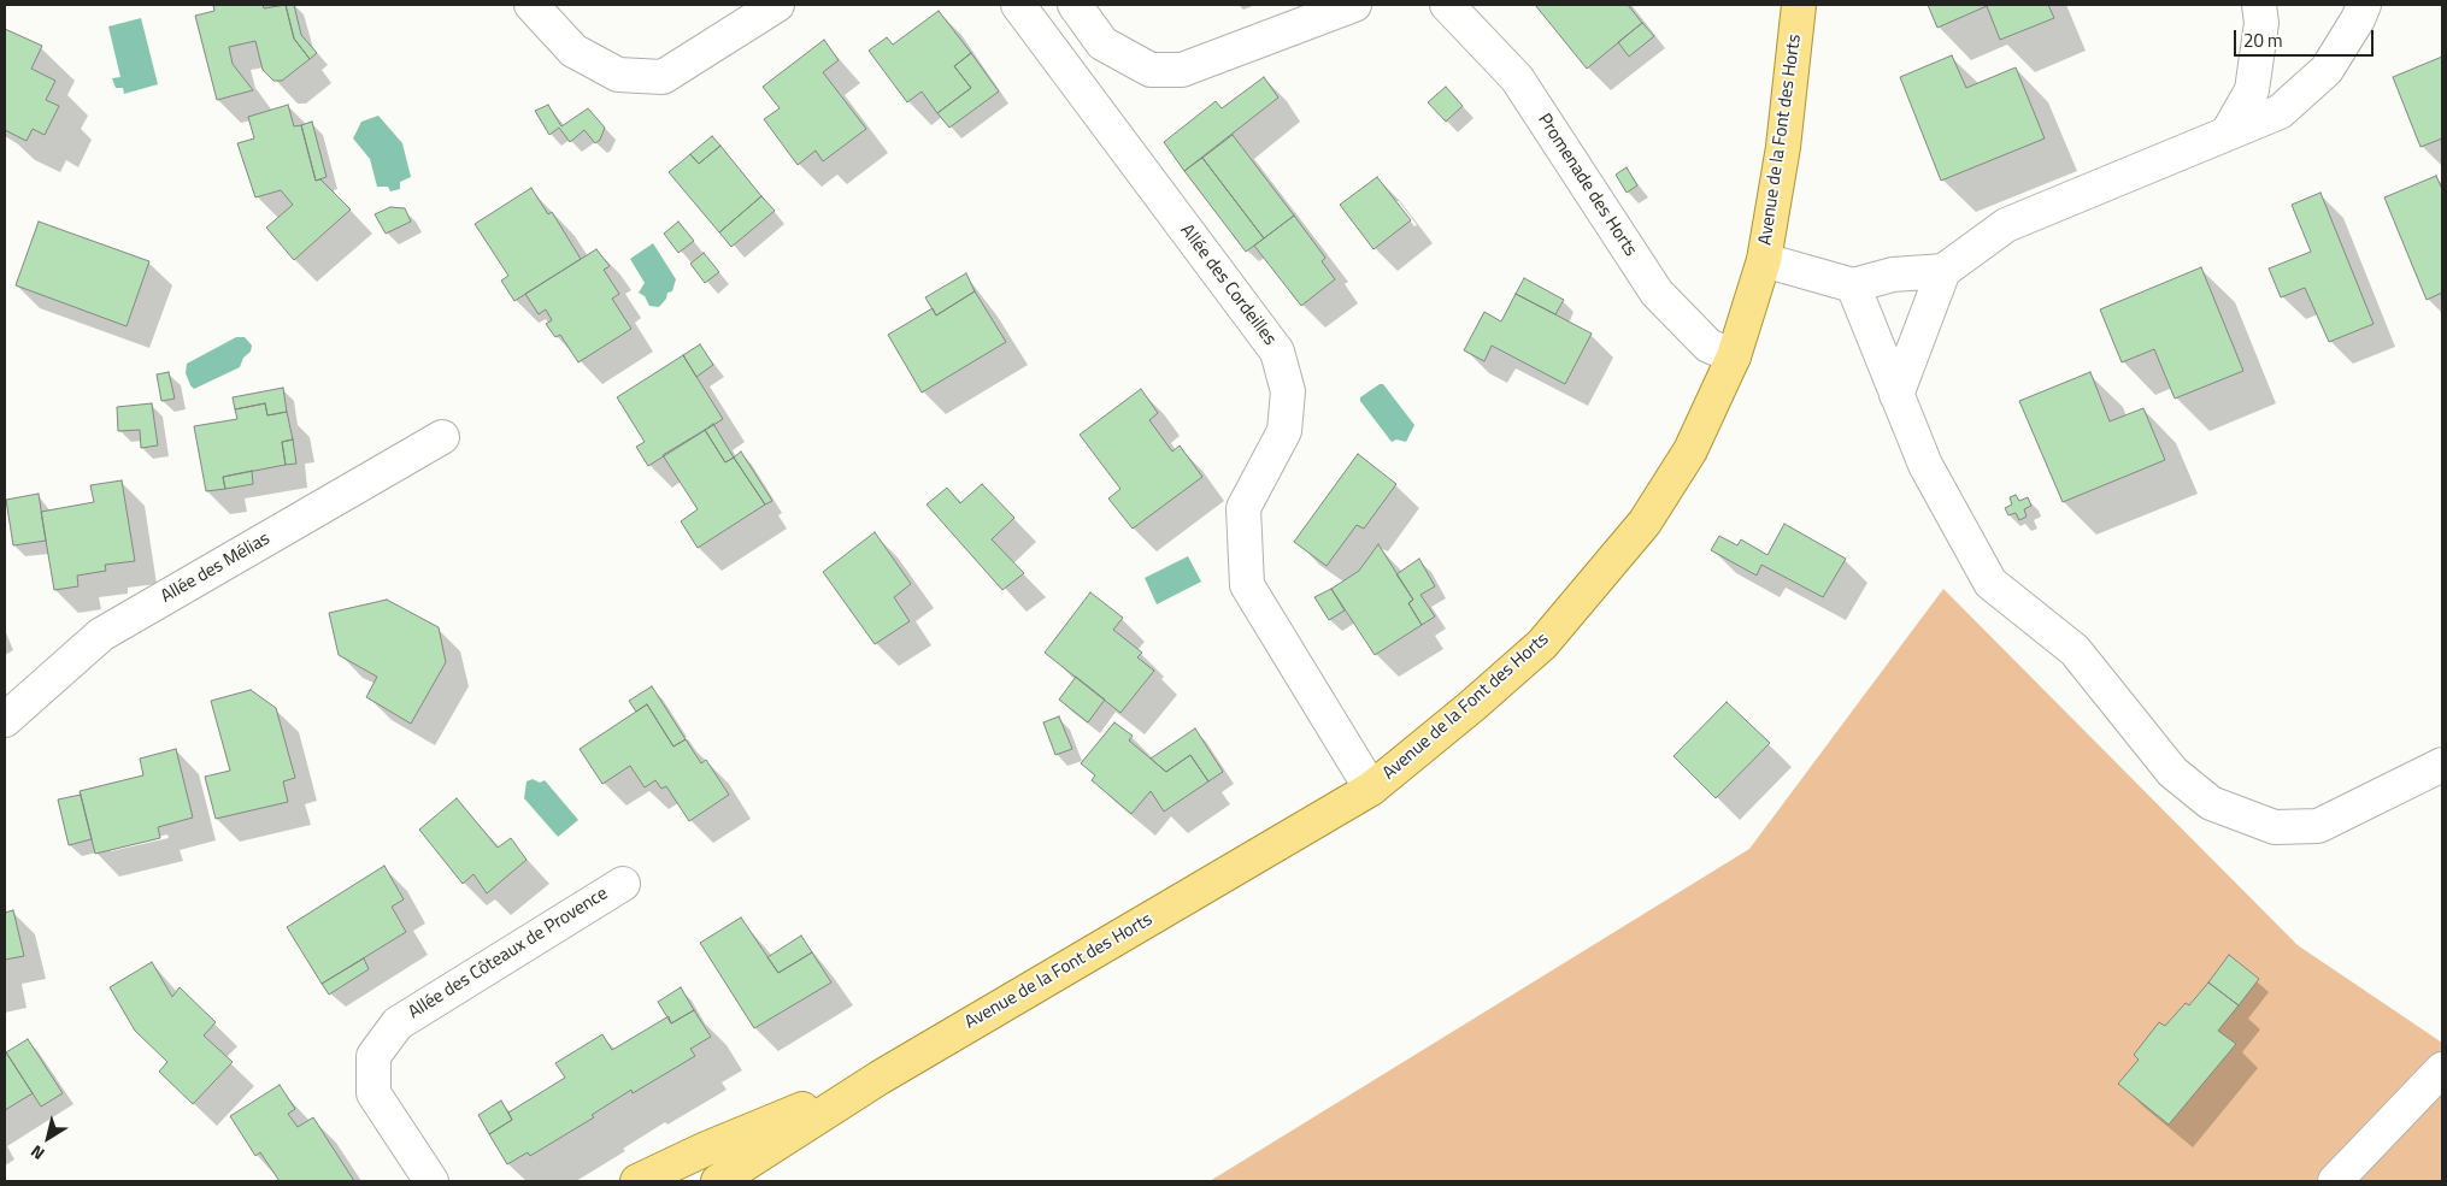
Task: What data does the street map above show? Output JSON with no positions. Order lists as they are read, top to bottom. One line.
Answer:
{"streets":{"main road":["Avenue de la Font des Horts"],"street":["Promenade des Horts","Allée des Cordeilles","Allée des Mélias","Allée des Côteaux de Provence"]},"crossings":[["Avenue de la Font des Horts","Promenade des Horts"],["Avenue de la Font des Horts","Allée des Cordeilles"]],"scale_bar":"20 m","north":"bottom left"}
